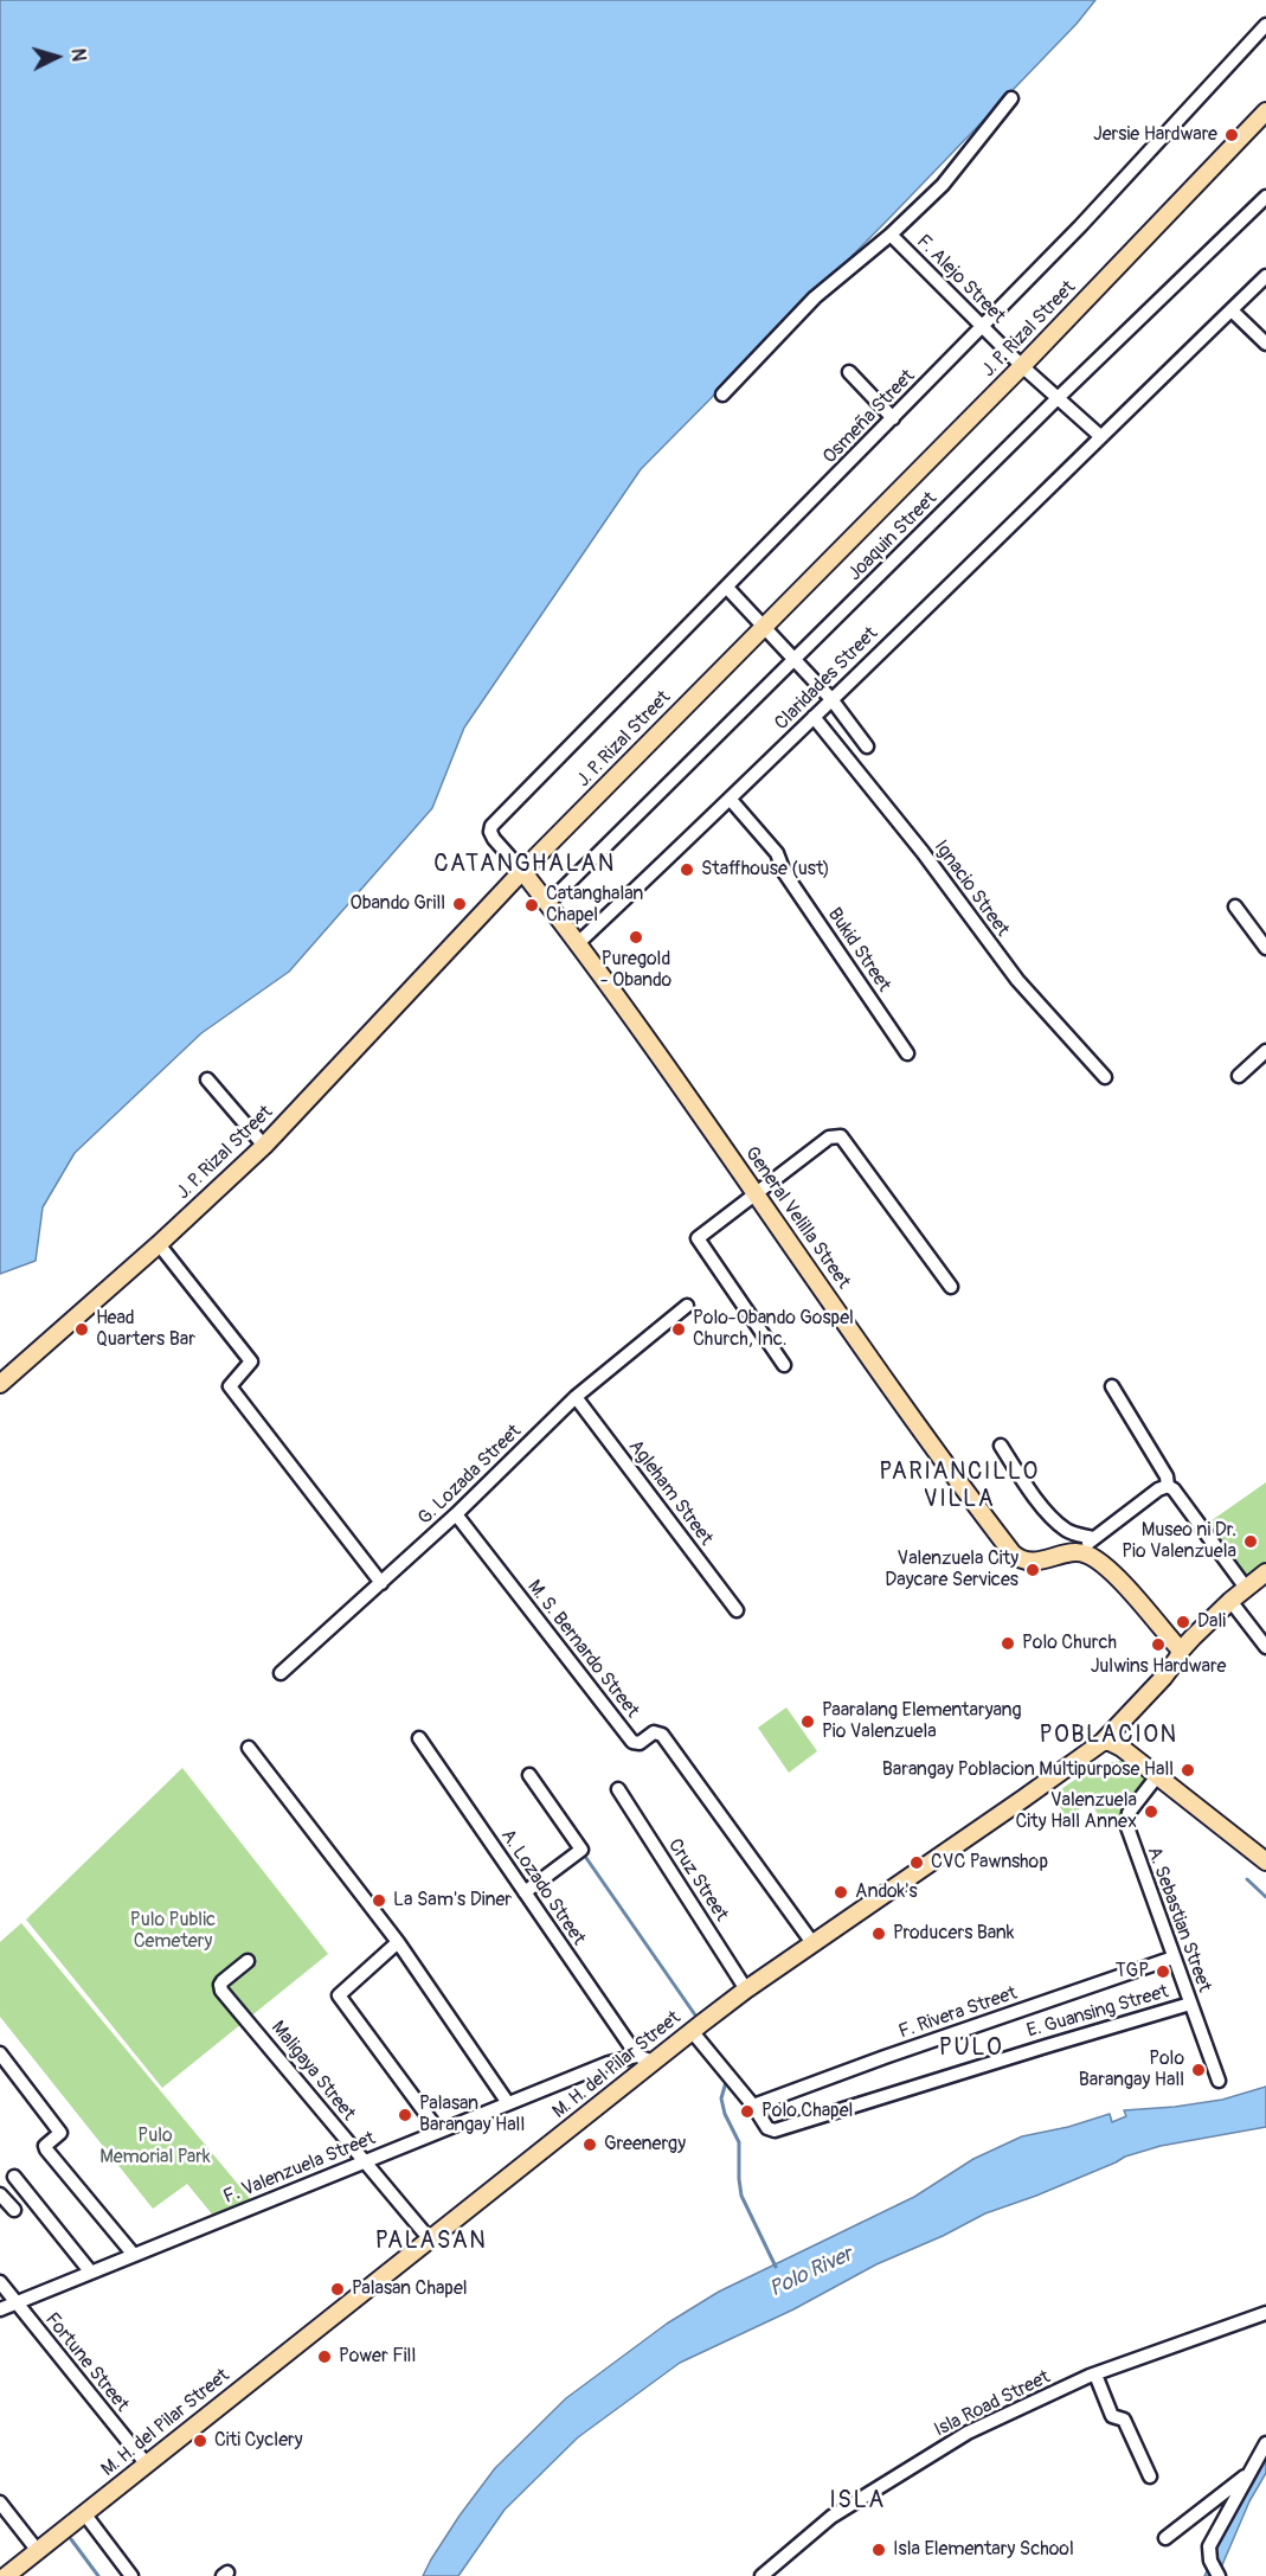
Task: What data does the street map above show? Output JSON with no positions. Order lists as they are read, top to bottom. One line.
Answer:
{"streets":{"main road":["J. P. Rizal Street","General Velilla Street","M. H. del Pilar Street"],"street":["F. Alejo Street","Osmeña Street","Joaquin Street","Claridades Street","Ignacio Street","Bukid Street","G. Lozada Street","Agleham Street","M. S. Bernardo Street","Cruz Street","A. Lozado Street","A. Sebastian Street","E. Guansing Street","F. Rivera Street","Maligaya Street","F. Valenzuela Street","Fortune Street","Isla Road Street"]},"crossings":[["F. Alejo Street","J. P. Rizal Street"],["F. Alejo Street","Osmeña Street"],["F. Alejo Street","Joaquin Street"],["F. Alejo Street","Claridades Street"],["J. P. Rizal Street","Osmeña Street"],["J. P. Rizal Street","General Velilla Street"],["Osmeña Street","General Velilla Street"],["Joaquin Street","General Velilla Street"],["Claridades Street","Ignacio Street"],["Claridades Street","Bukid Street"],["Claridades Street","General Velilla Street"],["G. Lozada Street","Agleham Street"],["G. Lozada Street","M. S. Bernardo Street"],["M. S. Bernardo Street","M. H. del Pilar Street"],["Cruz Street","M. H. del Pilar Street"],["A. Lozado Street","F. Valenzuela Street"],["A. Sebastian Street","E. Guansing Street"],["A. Sebastian Street","F. Rivera Street"],["E. Guansing Street","F. Rivera Street"],["M. H. del Pilar Street","Maligaya Street"],["M. H. del Pilar Street","F. Valenzuela Street"],["M. H. del Pilar Street","Fortune Street"],["Maligaya Street","F. Valenzuela Street"],["F. Valenzuela Street","Fortune Street"]],"districts":["CATANGHALAN","PARIANCILLO VILLA","POBLACION","PULO","PALASAN","ISLA"],"water":["Polo River"],"parks":["Pulo Public Cemetery","Pulo Memorial Park"],"places":["Jersie Hardware","Staffhouse (ust)","Obando Grill","Catanghalan Chapel","Puregold - Obando","Head Quarters Bar","Polo-Obando Gospel Church, Inc.","Museo ni Dr. Pio Valenzuela","Valenzuela City Daycare Services","Dali","Polo Church","Julwins Hardware","Paaralang Elementaryang Pio Valenzuela","Barangay Poblacion Multipurpose Hall","Valenzuela City Hall Annex","CVC Pawnshop","Andok's","La Sam's Diner","Producers Bank","TGP","Polo Barangay Hall","Polo Chapel","Palasan Barangay Hall","Greenergy","Palasan Chapel","Power Fill","Citi Cyclery","Isla Elementary School"],"north":"right"}
